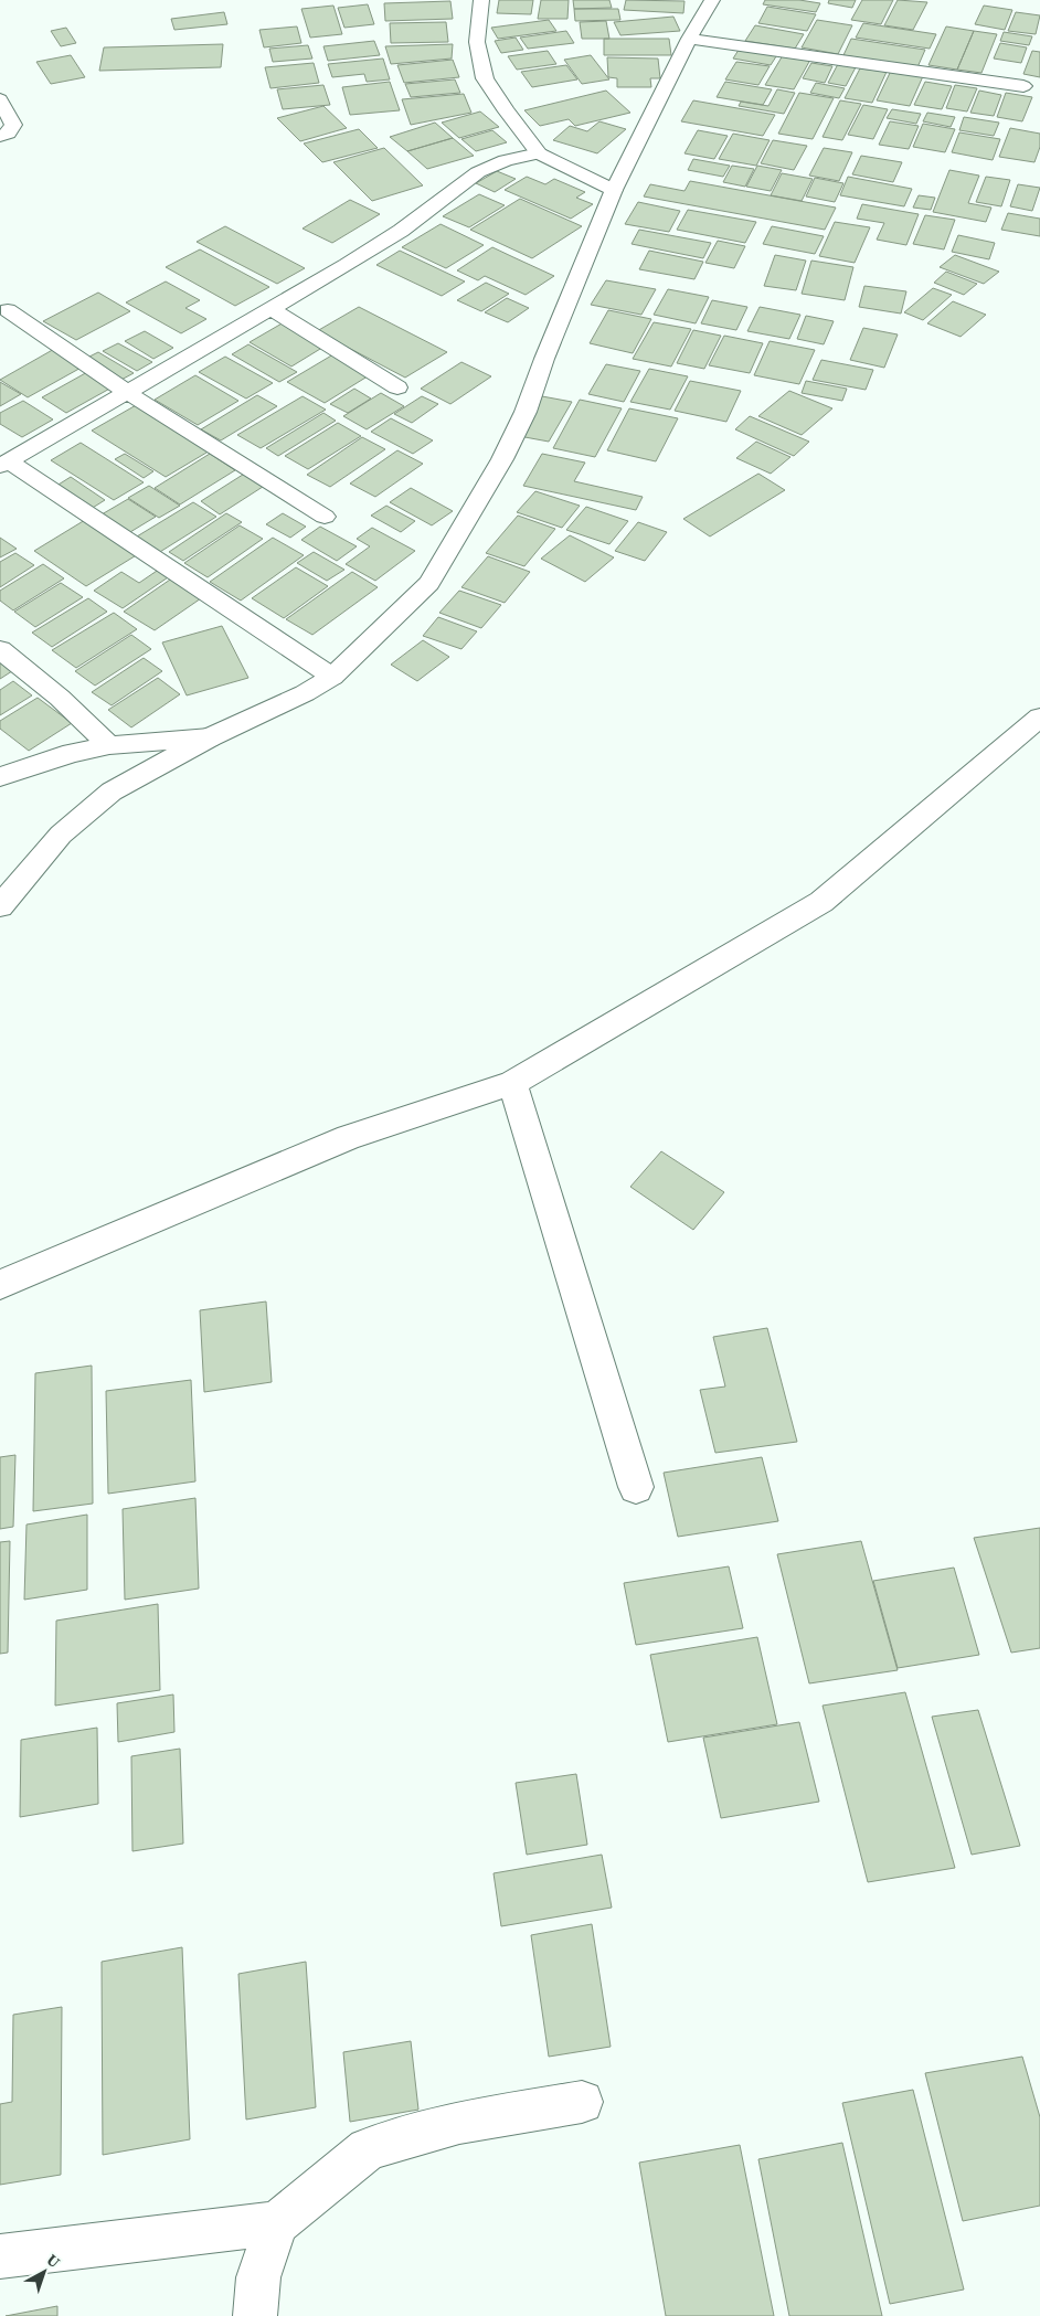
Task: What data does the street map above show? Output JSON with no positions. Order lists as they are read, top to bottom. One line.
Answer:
{"north":"top right"}
